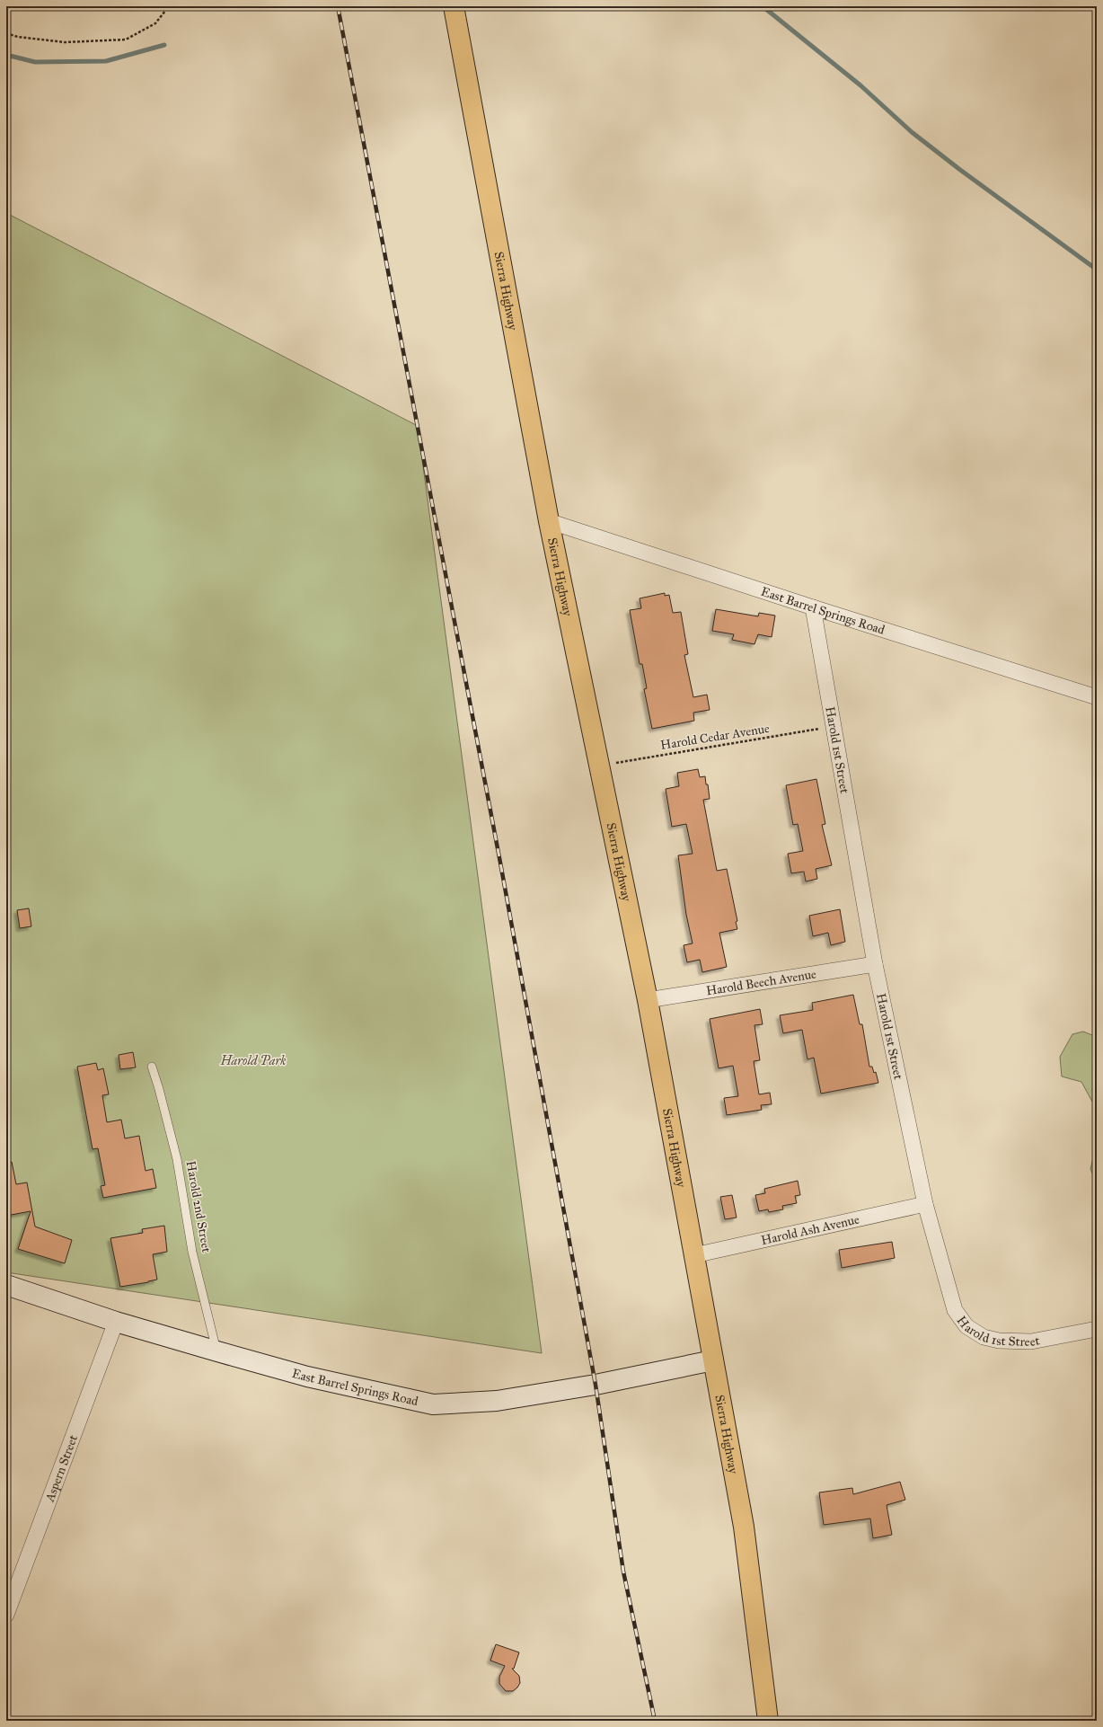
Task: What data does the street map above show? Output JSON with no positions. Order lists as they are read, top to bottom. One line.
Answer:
{"streets":{"highway":["Sierra Highway"],"street":["East Barrel Springs Road","Harold 1st Street","Harold Beech Avenue","Harold Ash Avenue","Aspern Street"],"lane":["Harold 2nd Street"],"path":["Harold Cedar Avenue"]},"crossings":[["Sierra Highway","East Barrel Springs Road"],["Sierra Highway","Harold Cedar Avenue"],["Sierra Highway","Harold Beech Avenue"],["Sierra Highway","Harold Ash Avenue"],["East Barrel Springs Road","Harold 1st Street"],["East Barrel Springs Road","Harold 2nd Street"],["East Barrel Springs Road","Aspern Street"],["Harold Cedar Avenue","Harold 1st Street"],["Harold 1st Street","Harold Beech Avenue"],["Harold 1st Street","Harold Ash Avenue"]],"parks":["Harold Park"]}
